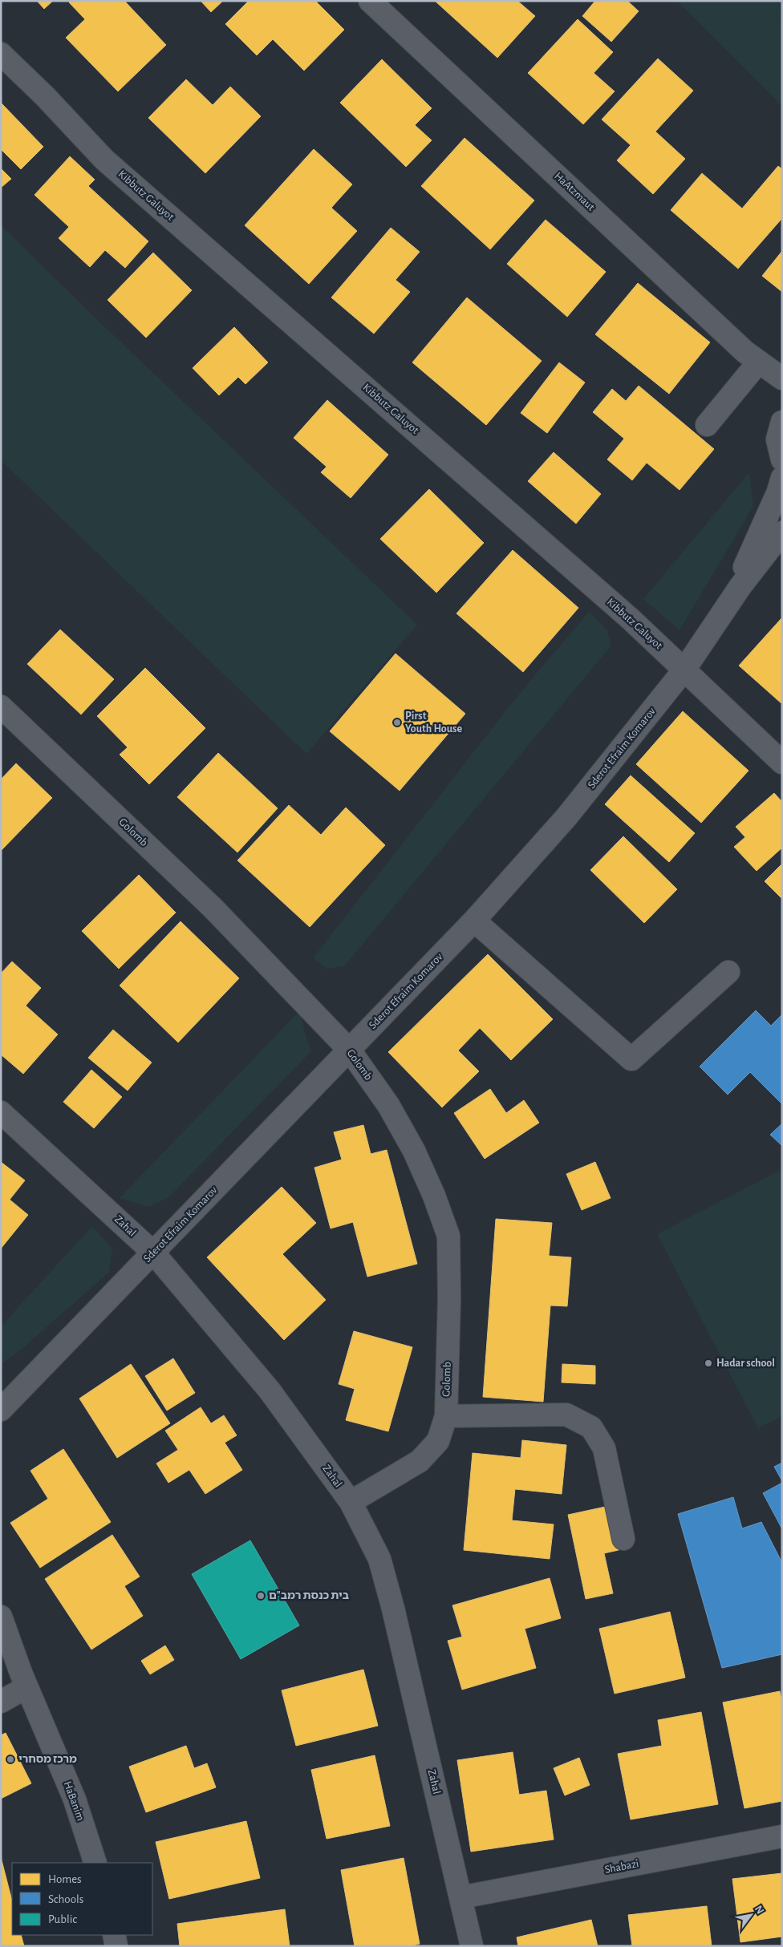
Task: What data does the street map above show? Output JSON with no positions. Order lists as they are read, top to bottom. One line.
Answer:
{"streets":{"street":["HaAtzmaut","Kibbutz Galuyot","Sderot Efraim Komarov","Golomb","Zahal","HaBanim","Shabazi"]},"crossings":[["Kibbutz Galuyot","Sderot Efraim Komarov"],["Sderot Efraim Komarov","Golomb"],["Sderot Efraim Komarov","Zahal"],["Golomb","Zahal"],["Zahal","Shabazi"]],"places":["Pirst Youth House","Hadar school","בית כנסת רמב\"ם","מרכז מסחרי"],"legend":["Homes","Schools","Public"],"north":"top right"}
